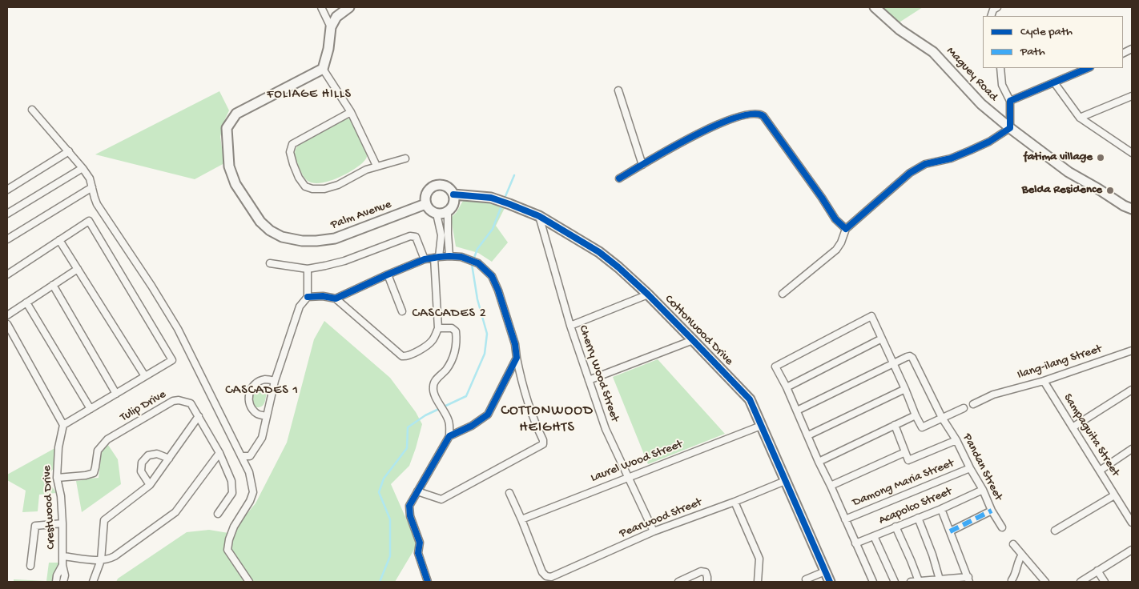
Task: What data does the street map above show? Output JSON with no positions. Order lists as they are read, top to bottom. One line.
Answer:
{"streets":{"street":["Maguey Road","Palm Avenue","Cottonwood Drive","Ilang-ilang Street","Cherry Wood Street","Tulip Drive","Sampaguita Street","Laurel Wood Street","Pandan Street","Damong Maria Street","Acapolco Street","Crestwood Drive","Pearwood Street"]},"crossings":[["Palm Avenue","Cottonwood Drive"],["Cottonwood Drive","Cherry Wood Street"],["Cottonwood Drive","Laurel Wood Street"],["Cottonwood Drive","Pearwood Street"],["Ilang-ilang Street","Sampaguita Street"],["Cherry Wood Street","Laurel Wood Street"],["Cherry Wood Street","Pearwood Street"],["Tulip Drive","Crestwood Drive"],["Laurel Wood Street","Pearwood Street"],["Pandan Street","Damong Maria Street"],["Pandan Street","Acapolco Street"]],"districts":["FOLIAGE HILLS","CASCADES 2","CASCADES 1","COTTONWOOD HEIGHTS"],"places":["fatima village","Belda Residence"],"legend":["Cycle path","Path"]}
